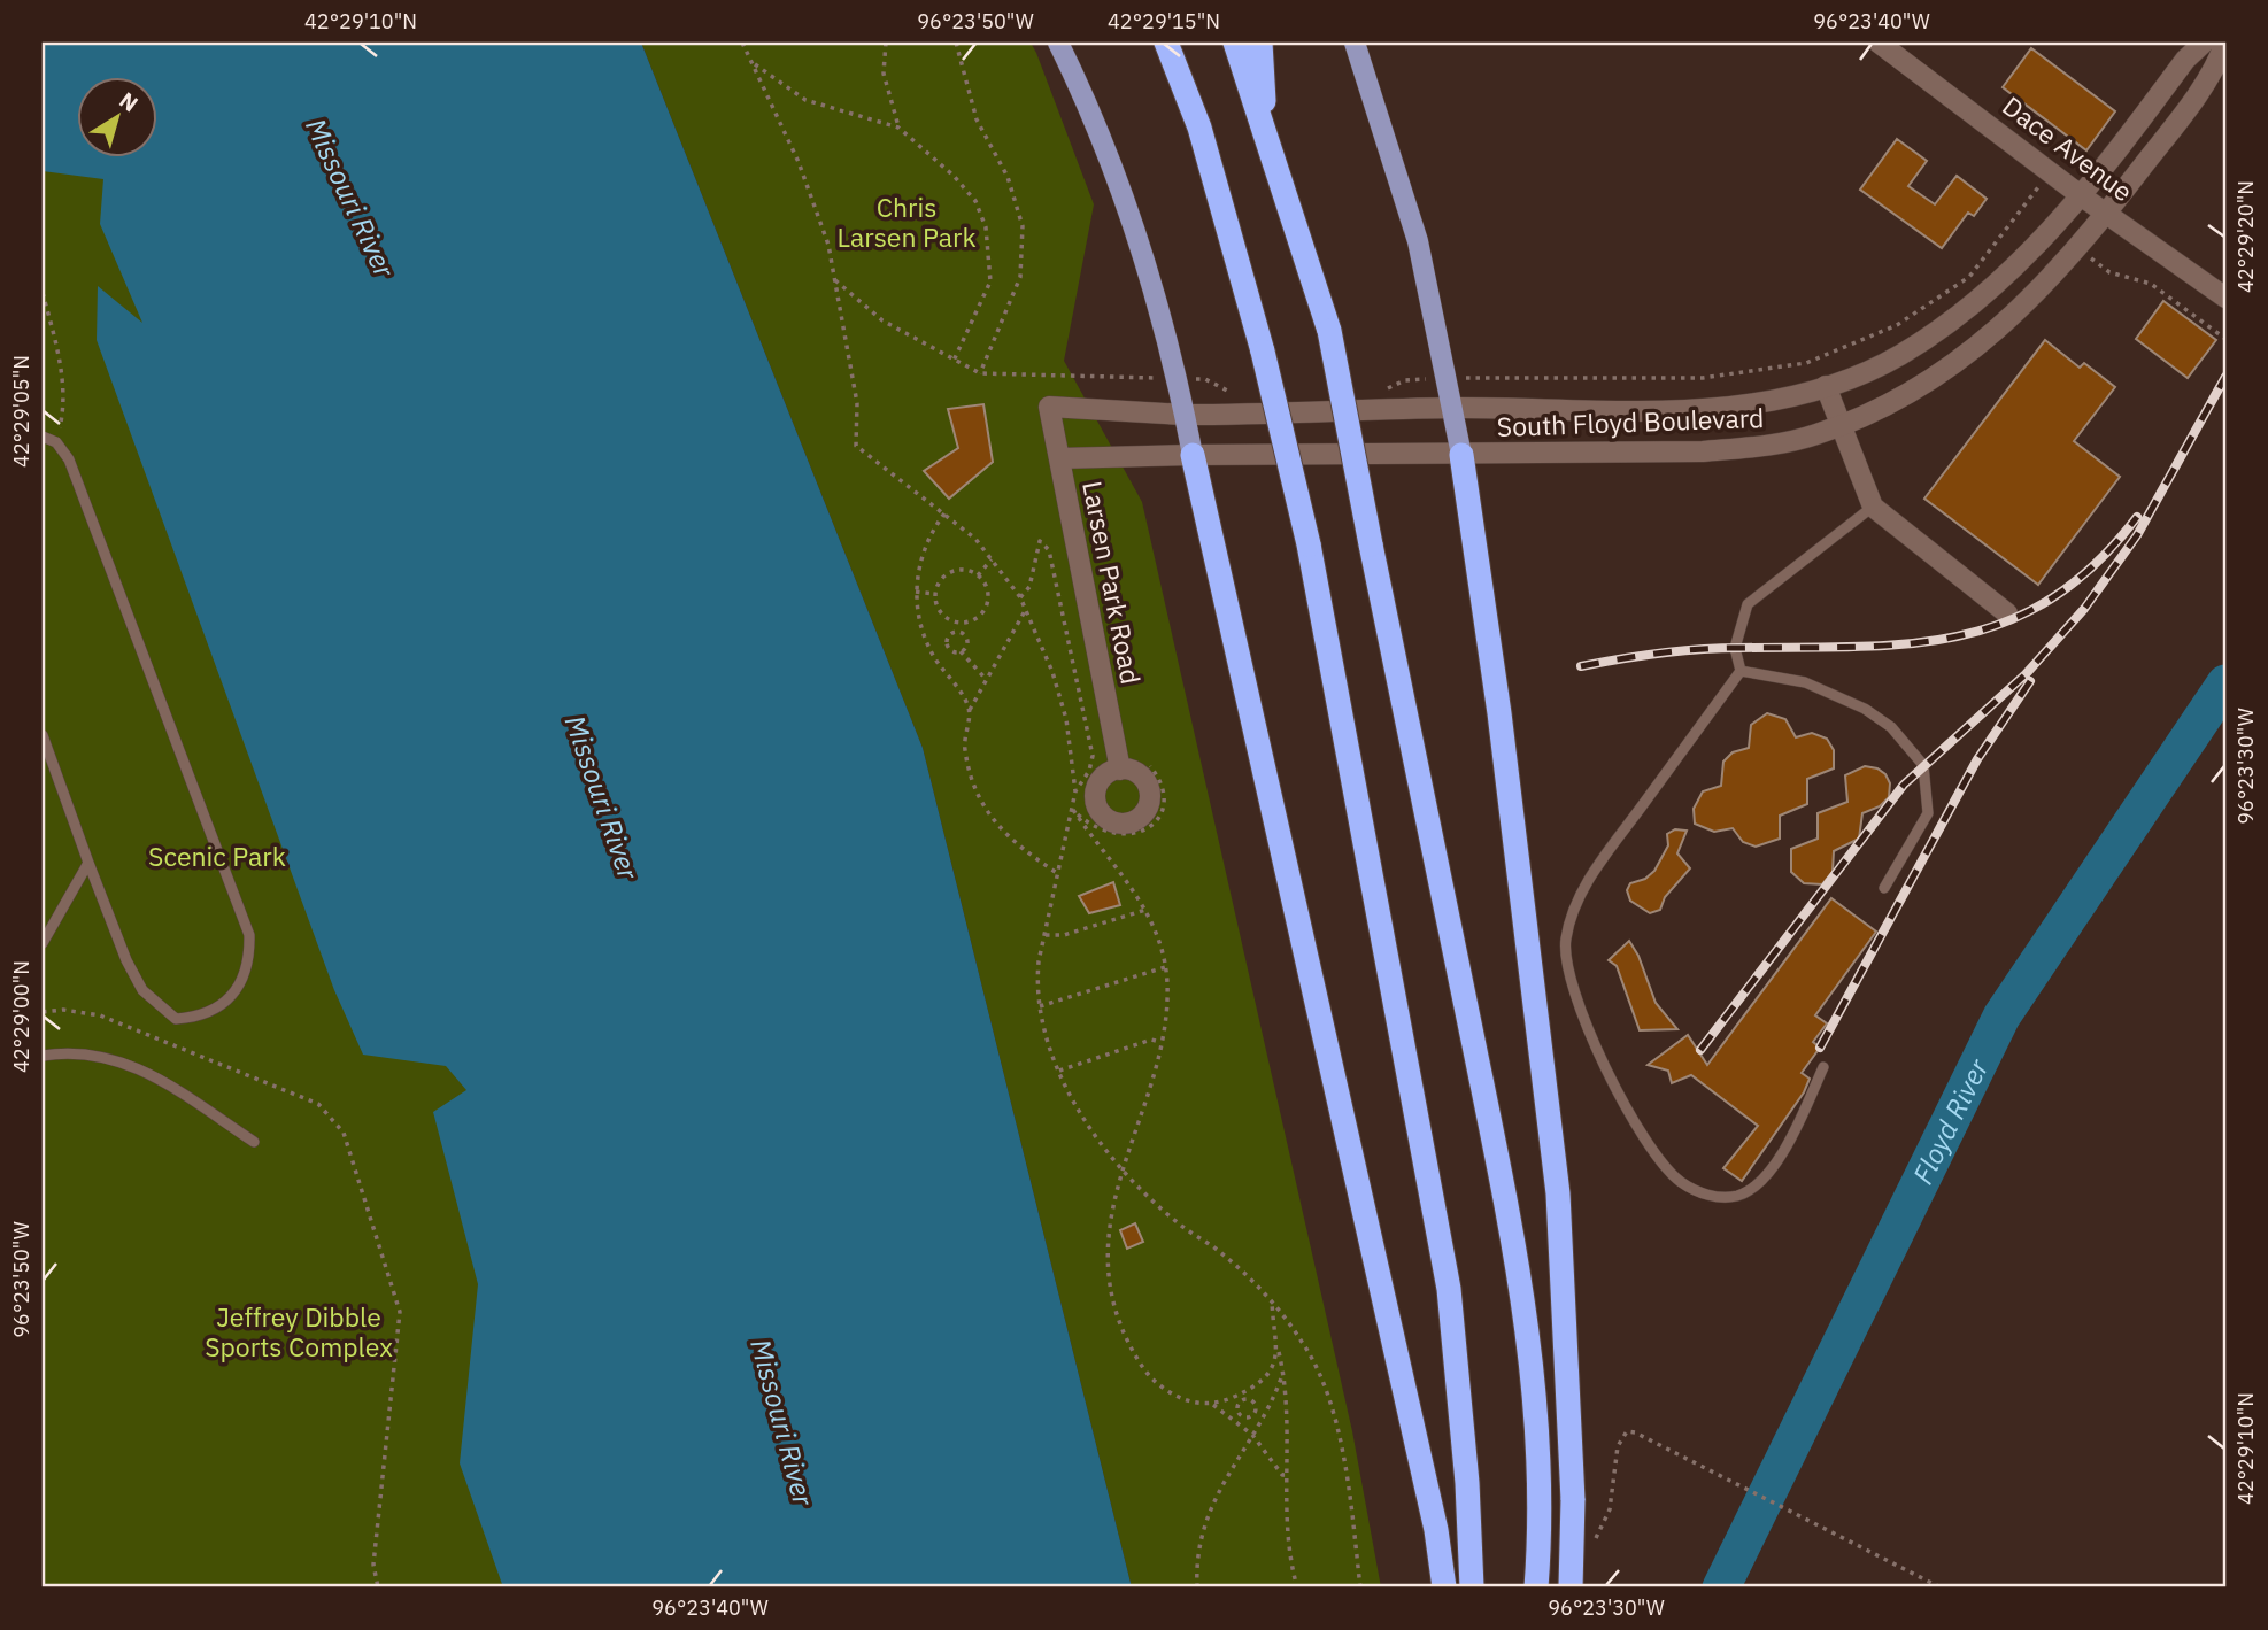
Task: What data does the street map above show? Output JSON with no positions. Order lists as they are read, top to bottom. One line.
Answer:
{"streets":{"main road":["Dace Avenue","South Floyd Boulevard","Larsen Park Road"]},"crossings":[["Dace Avenue","South Floyd Boulevard"],["South Floyd Boulevard","Larsen Park Road"]],"water":["Missouri River","Floyd River"],"parks":["Chris Larsen Park","Scenic Park","Jeffrey Dibble Sports Complex"],"north":"top right","coordinates":["42°29'10\"N","96°23'50\"W","42°29'15\"N","96°23'40\"W","42°29'20\"N","42°29'05\"N","96°23'30\"W","42°29'00\"N"]}
